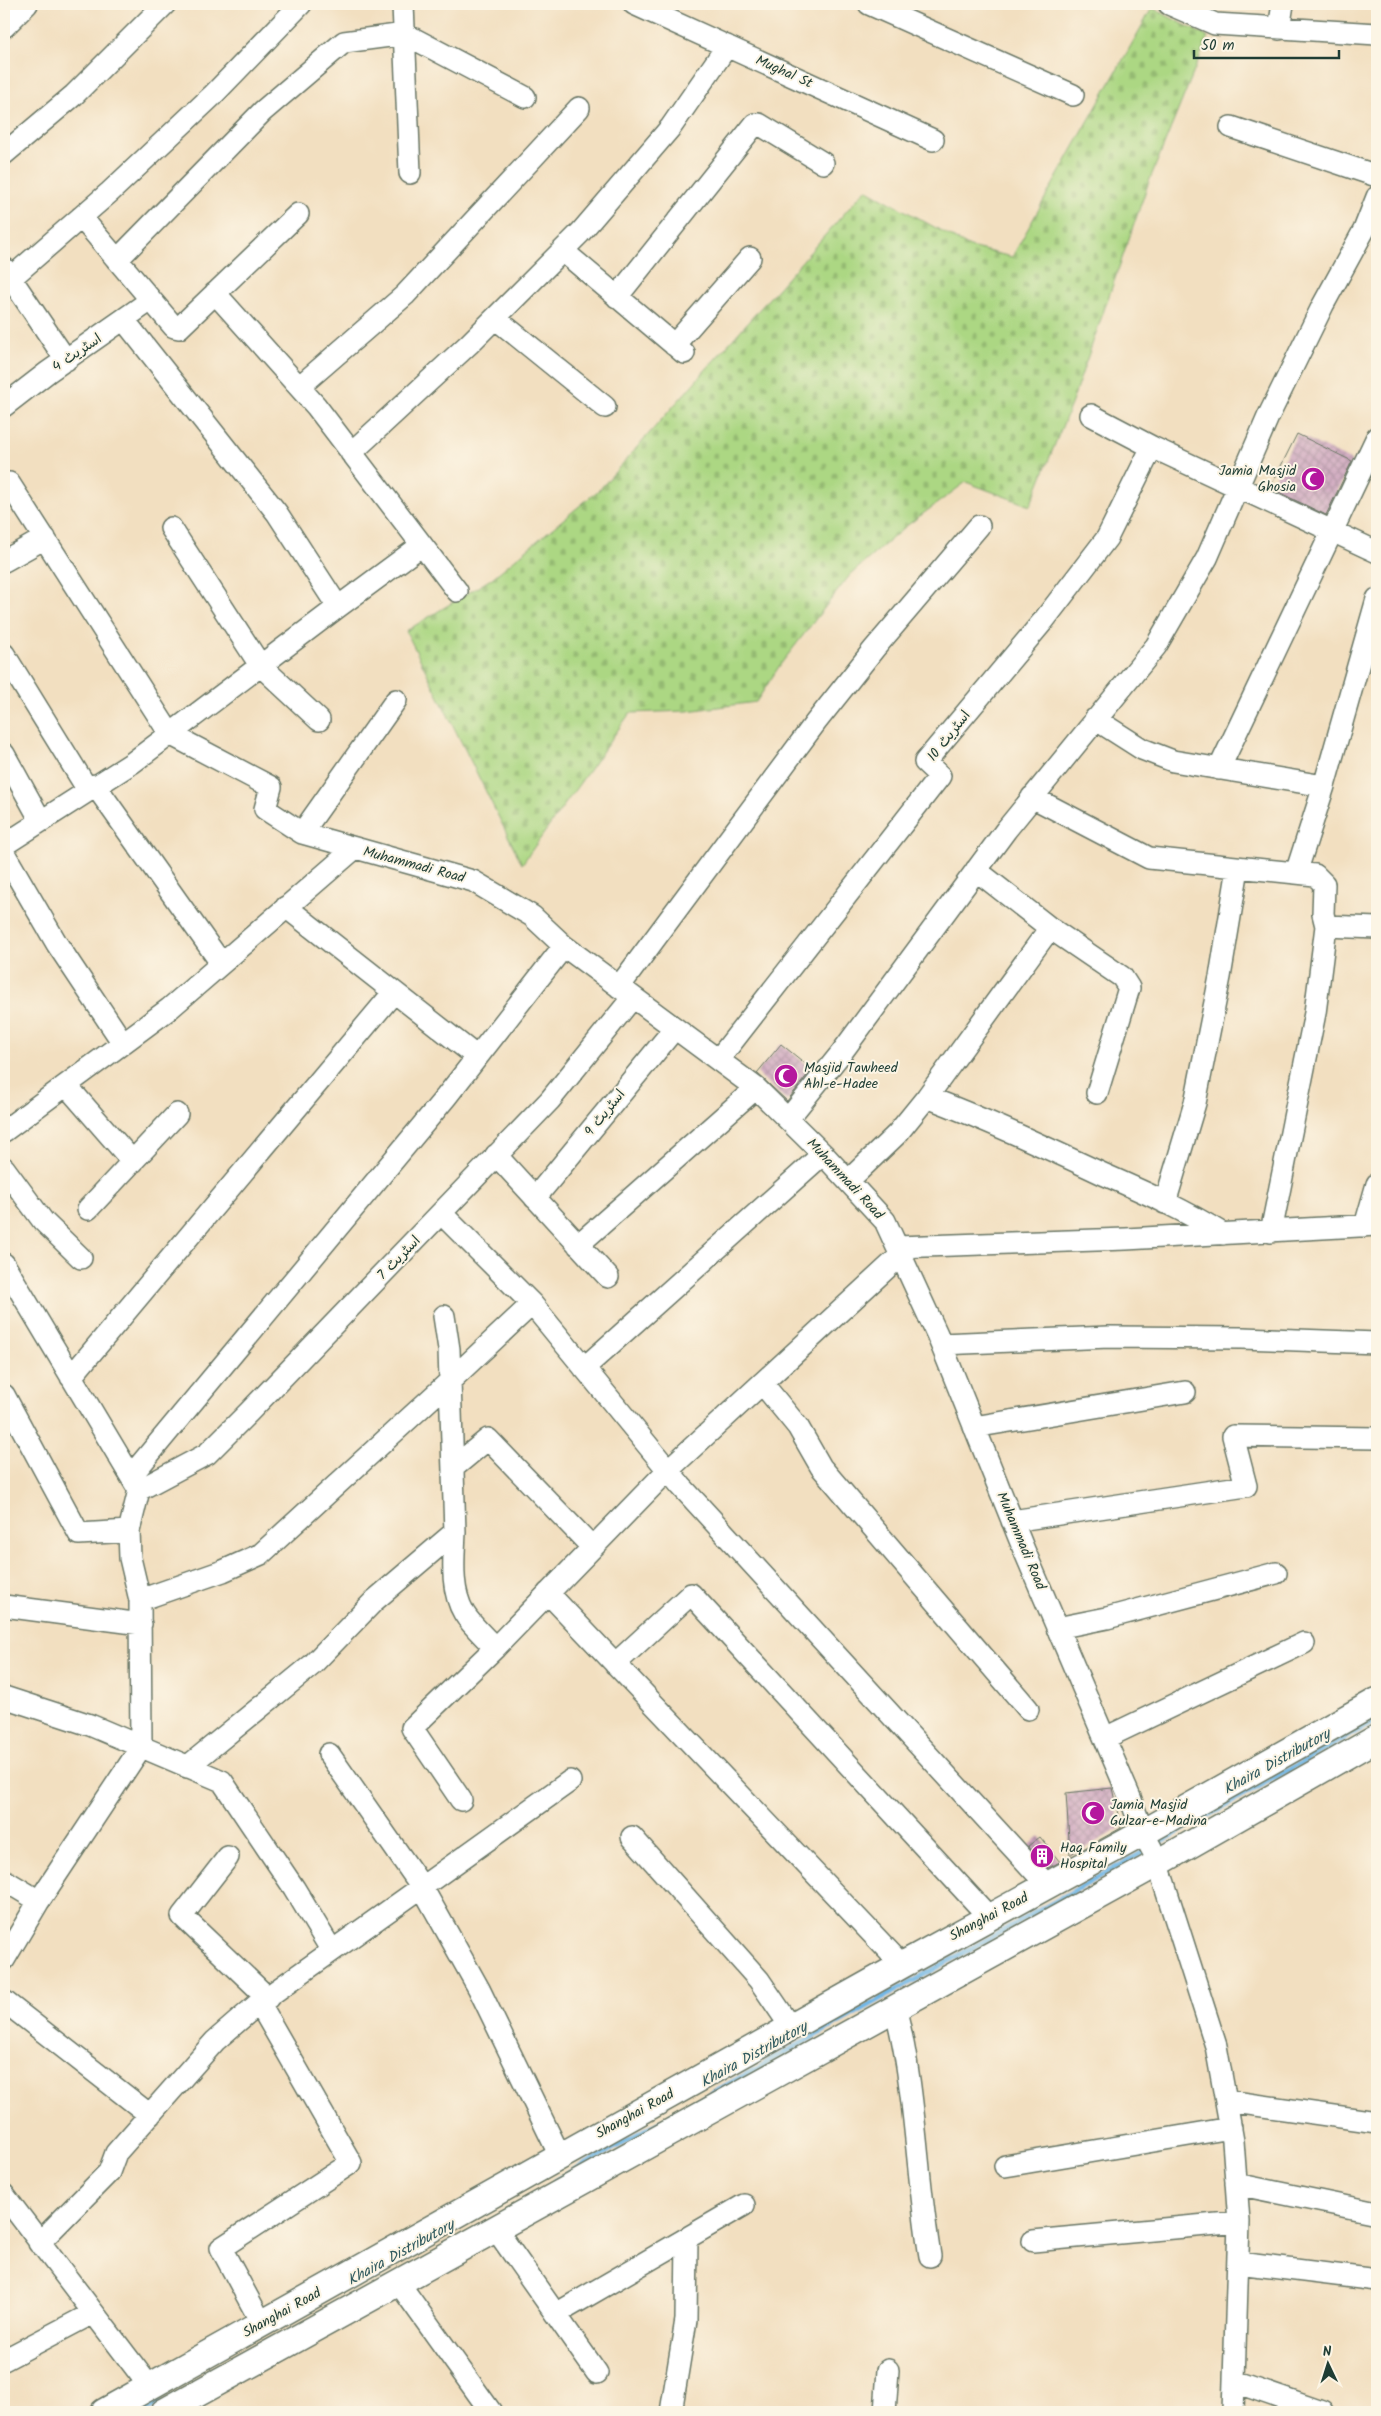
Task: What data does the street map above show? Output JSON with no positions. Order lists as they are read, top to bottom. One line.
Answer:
{"streets":{"main road":["Shanghai Road"],"street":["Mughal St","اسٹریٹ 4","اسٹریٹ 10","Muhammadi Road","اسٹریٹ 9","اسٹریٹ 7"]},"crossings":[["اسٹریٹ 10","Muhammadi Road"],["Muhammadi Road","اسٹریٹ 9"],["Muhammadi Road","اسٹریٹ 7"],["Muhammadi Road","Shanghai Road"]],"water":["Khaira Distributory"],"places":{"mosque":["Jamia Masjid Ghosia","Masjid Tawheed Ahl-e-Hadee","Jamia Masjid Gulzar-e-Madina"],"building":["Haq Family Hospital"]},"scale_bar":"50 m","north":"top"}
